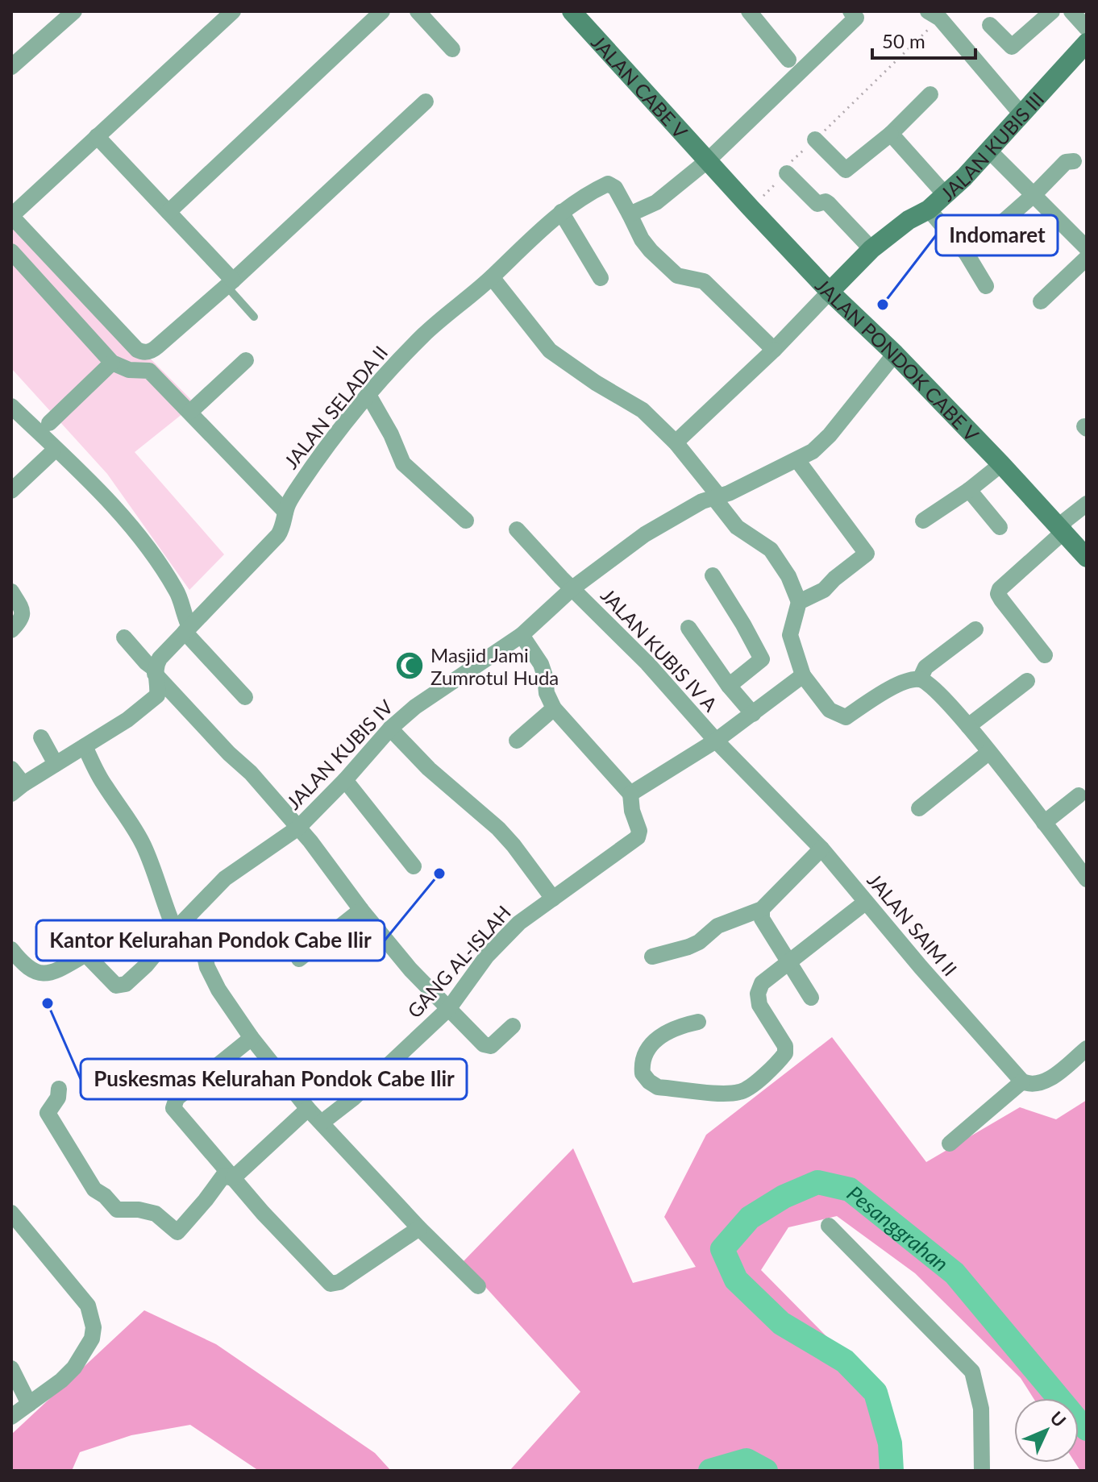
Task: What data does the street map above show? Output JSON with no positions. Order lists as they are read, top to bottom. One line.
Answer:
{"streets":{"street":["JALAN CABE V","JALAN KUBIS III","JALAN PONDOK CABE V","JALAN SELADA II","JALAN KUBIS IV A","JALAN KUBIS IV","JALAN SAIM II","GANG AL-ISLAH"]},"crossings":[["JALAN CABE V","JALAN PONDOK CABE V"],["JALAN KUBIS III","JALAN PONDOK CABE V"],["JALAN PONDOK CABE V","JALAN KUBIS IV"],["JALAN KUBIS IV A","JALAN KUBIS IV"],["JALAN KUBIS IV A","JALAN SAIM II"]],"water":["Pesanggrahan"],"places":{"other":["Indomaret","Kantor Kelurahan Pondok Cabe Ilir","Puskesmas Kelurahan Pondok Cabe Ilir"],"mosque":["Masjid Jami Zumrotul Huda"]},"scale_bar":"50 m","north":"top right"}
